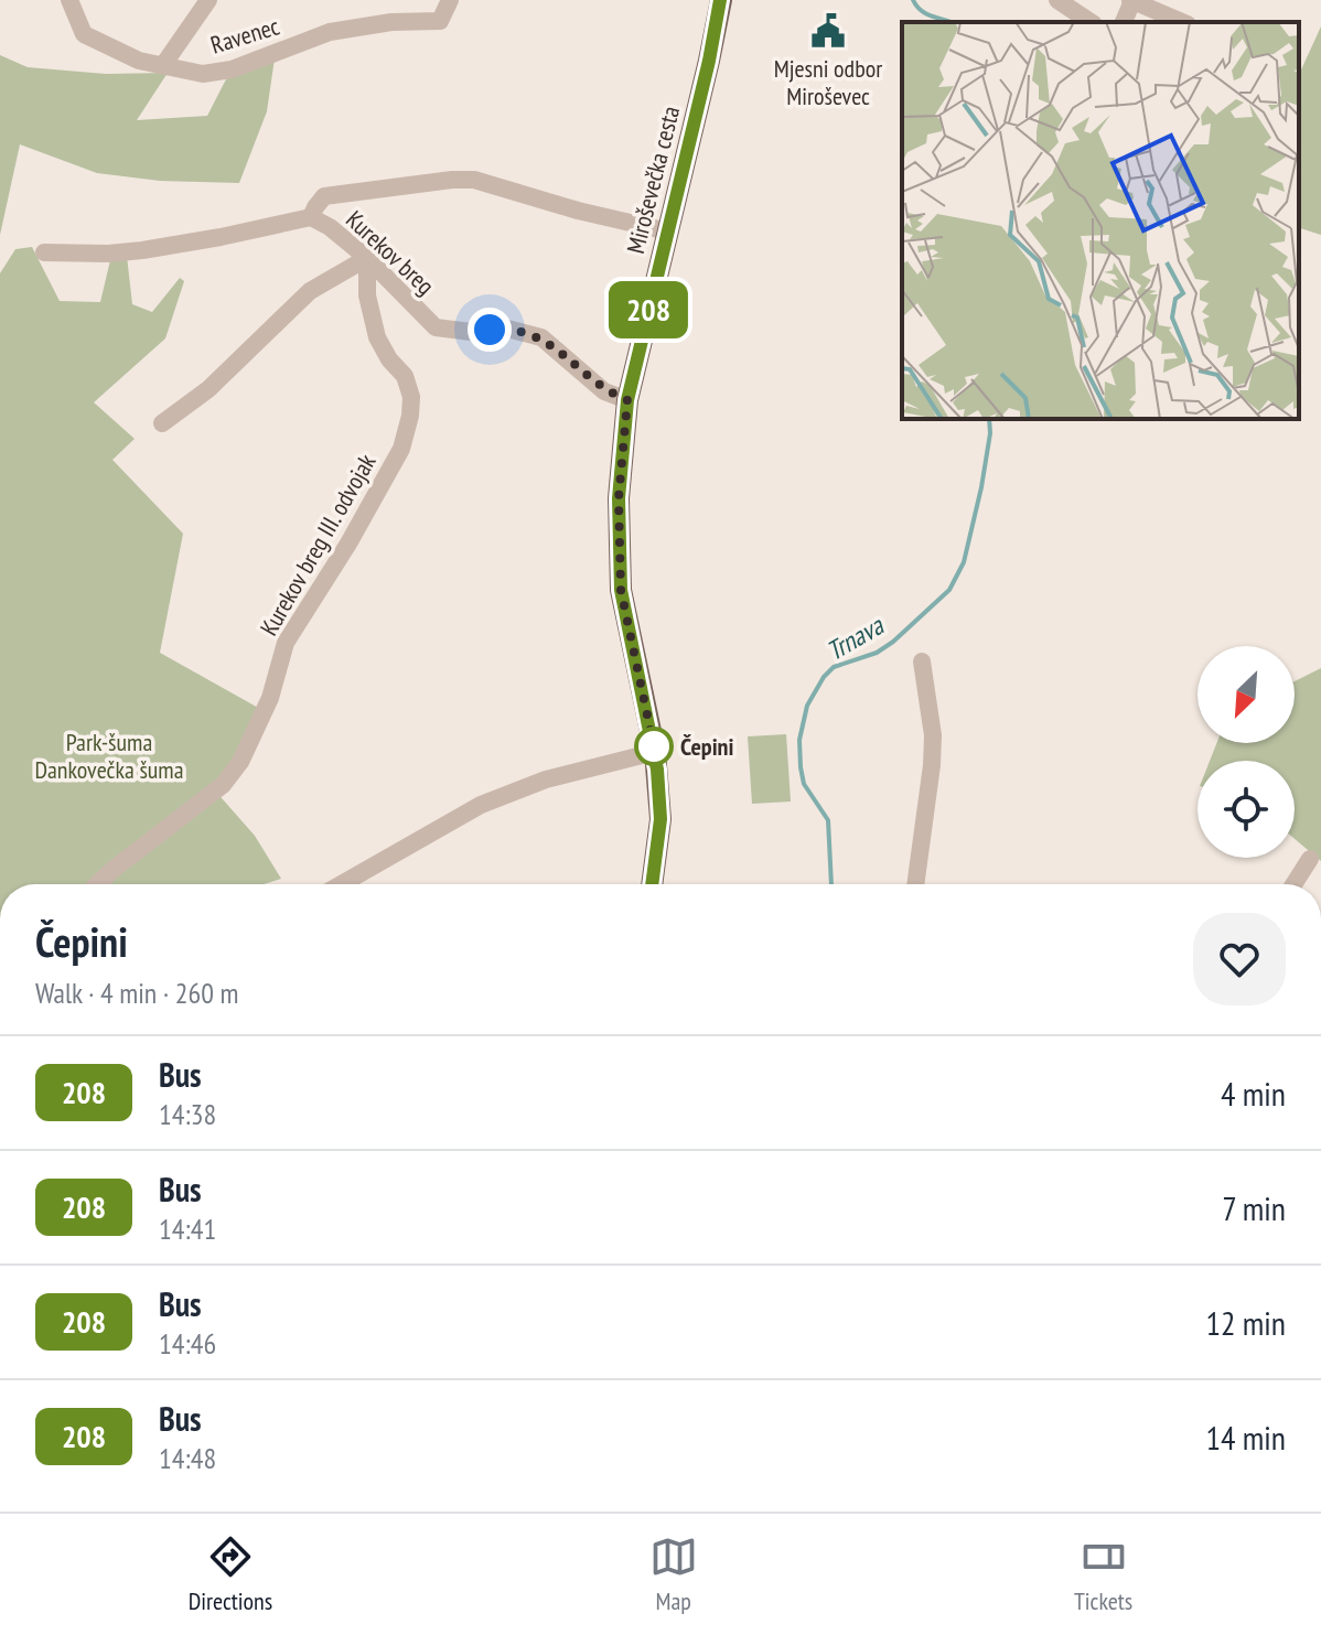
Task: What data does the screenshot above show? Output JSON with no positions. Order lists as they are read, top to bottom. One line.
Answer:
{"streets":{"main road":["Miroševečka cesta"],"street":["Ravenec","Kurekov breg","Kurekov breg III. odvojak"]},"crossings":[["Miroševečka cesta","Kurekov breg"],["Kurekov breg","Kurekov breg III. odvojak"]],"water":["Trnava"],"parks":["Park-šuma Dankovečka šuma"],"places":{"public building":["Mjesni odbor Miroševec"],"other":["Čepini"]},"lines":["bus line 208"],"north":"bottom left","page":{"on_map":"208","heading":["Čepini","Walk · 4 min · 260 m"],"list":[{"mark":"208","name":"Bus","note":"14:38","value":"4 min"},{"mark":"208","name":"Bus","note":"14:41","value":"7 min"},{"mark":"208","name":"Bus","note":"14:46","value":"12 min"},{"mark":"208","name":"Bus","note":"14:48","value":"14 min"}],"tabs":["Directions","Map","Tickets"]}}
